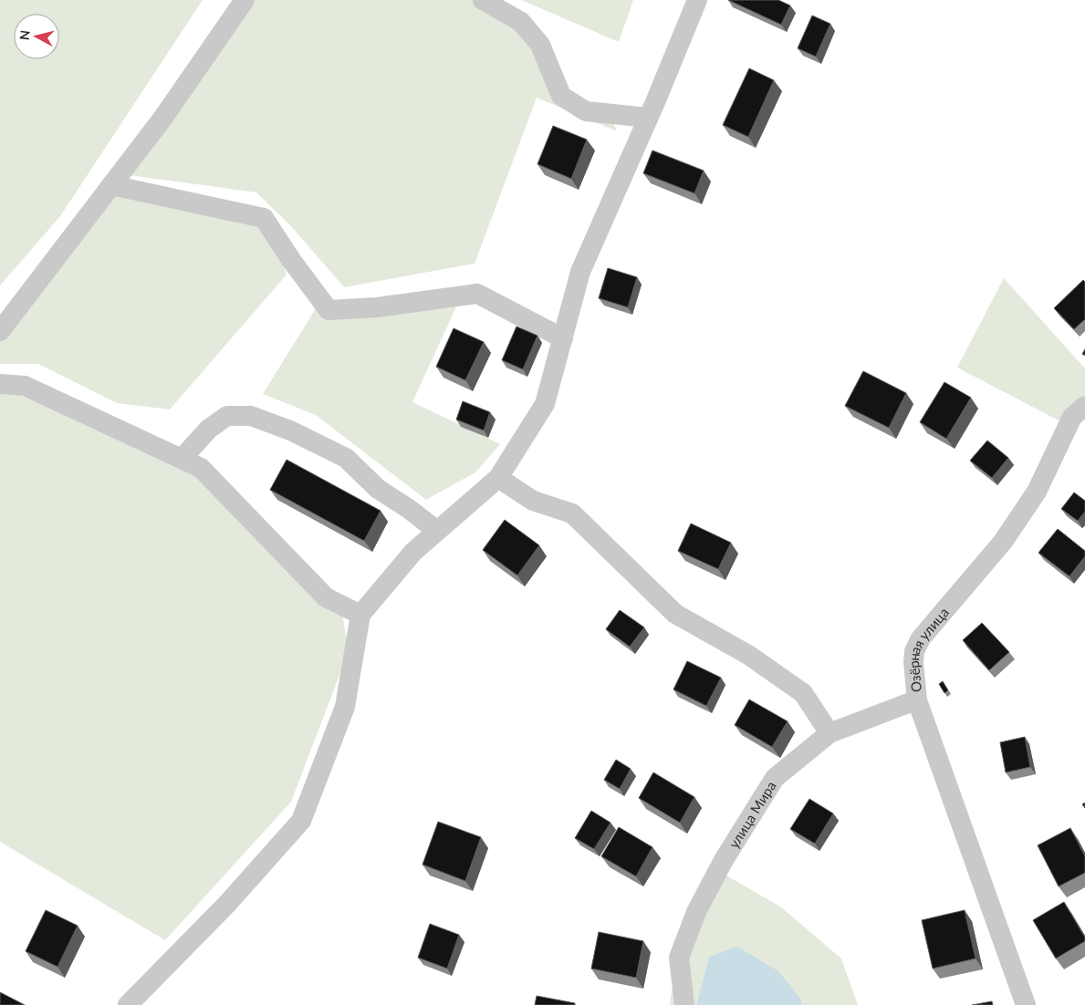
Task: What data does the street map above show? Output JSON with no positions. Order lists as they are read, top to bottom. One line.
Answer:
{"streets":{"street":["Озёрная улица","улица Мира"]},"crossings":[["Озёрная улица","улица Мира"]],"north":"left"}
